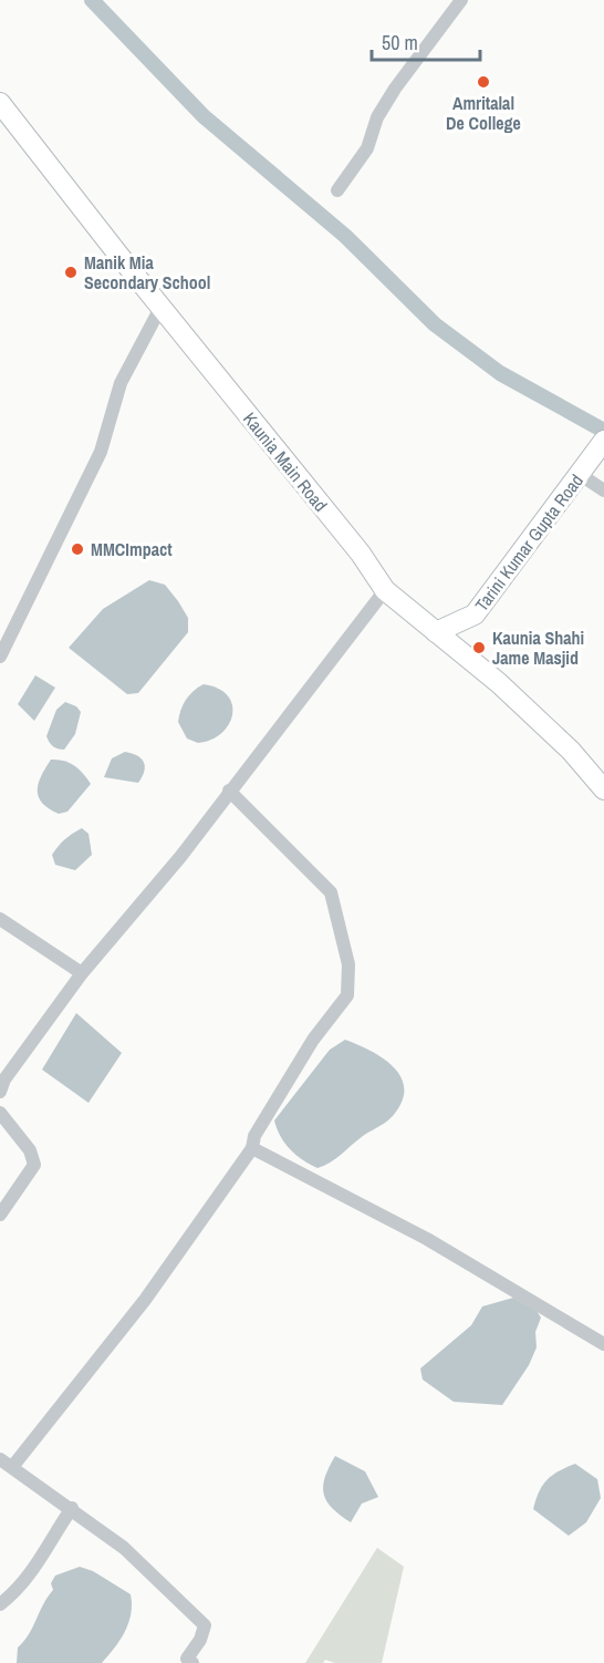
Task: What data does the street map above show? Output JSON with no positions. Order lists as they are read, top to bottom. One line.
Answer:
{"streets":{"street":["Kaunia Main Road","Tarini Kumar Gupta Road"]},"crossings":[["Kaunia Main Road","Tarini Kumar Gupta Road"]],"places":["Amritalal De College","Manik Mia Secondary School","MMCImpact","Kaunia Shahi Jame Masjid"],"scale_bar":"50 m"}
